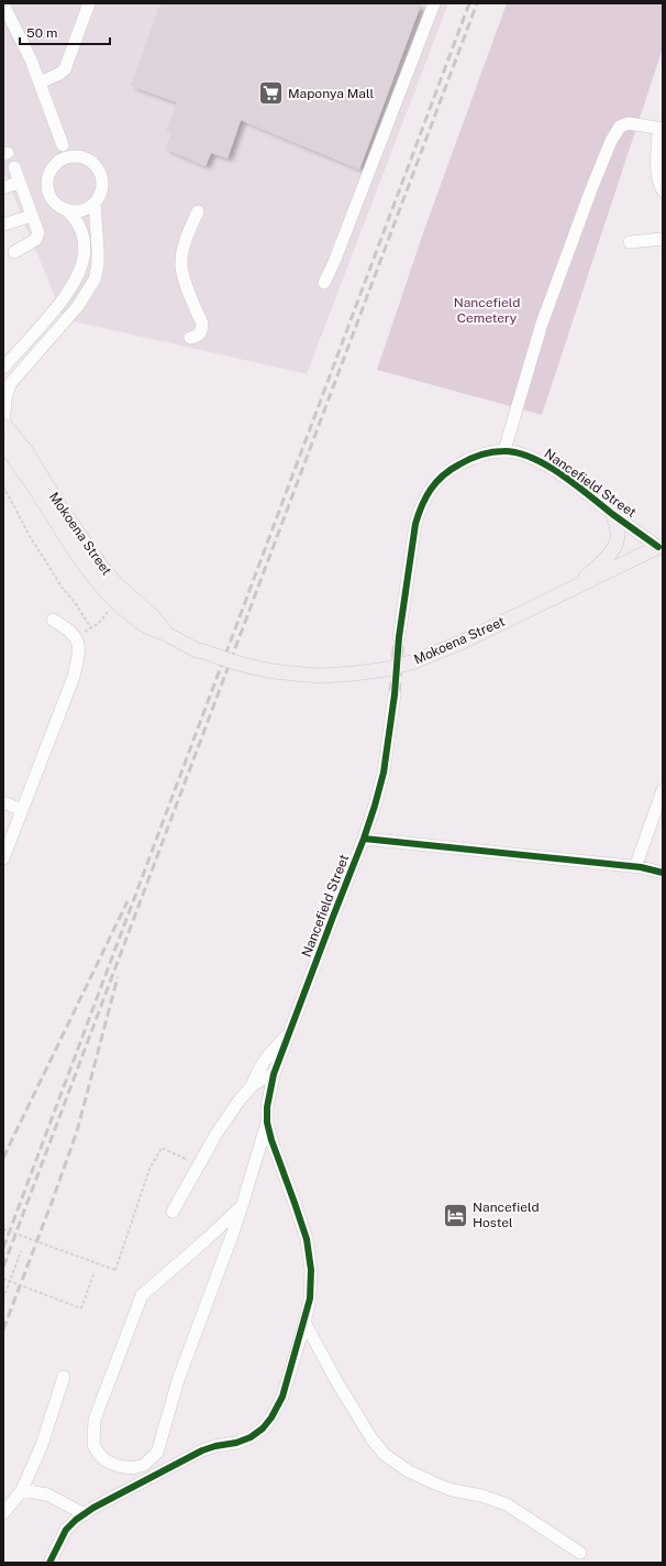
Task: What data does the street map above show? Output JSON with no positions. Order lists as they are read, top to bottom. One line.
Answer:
{"streets":{"main road":["Mokoena Street"],"street":["Nancefield Street"]},"crossings":[["Nancefield Street","Mokoena Street"]],"parks":["Nancefield Cemetery"],"places":{"supermarket":["Maponya Mall"],"hotel":["Nancefield Hostel"]},"scale_bar":"50 m"}
